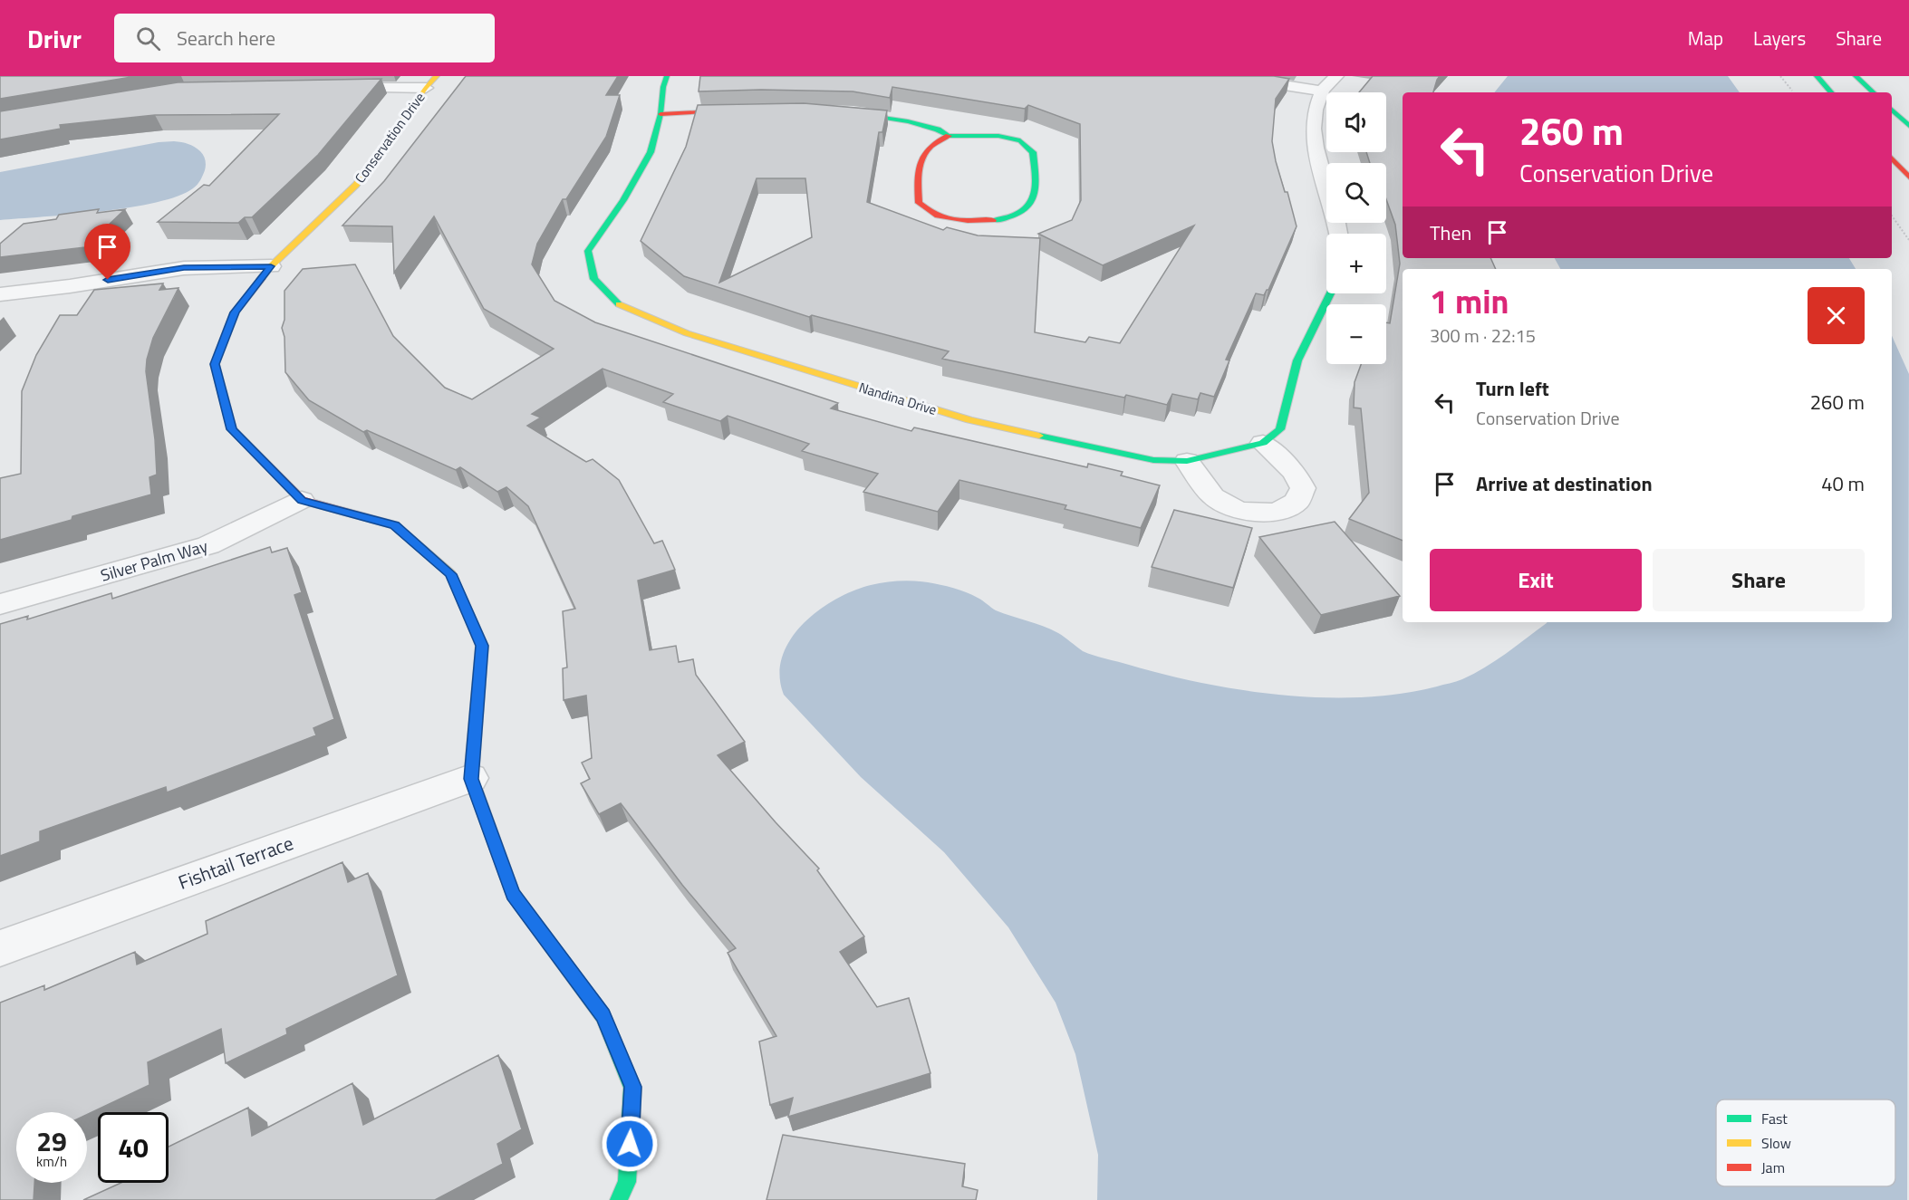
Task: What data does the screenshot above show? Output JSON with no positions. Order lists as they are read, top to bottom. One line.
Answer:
{"streets":{"street":["Conservation Drive","Nandina Drive","Silver Palm Way","Fishtail Terrace"]},"crossings":[["Conservation Drive","Silver Palm Way"]],"legend":["Fast","Slow","Jam"],"page":{"header":"Drivr","search":"Search here","nav":["Map","Layers","Share"],"map_buttons":["+","−"],"turn":["260 m","Conservation Drive"],"then":"Then","heading":["1 min","300 m · 22:15"],"list":[{"name":"Turn left","note":"Conservation Drive","value":"260 m"},{"name":"Arrive at destination","value":"40 m"}],"buttons":["Exit","Share"],"speed":"29 km/h","limit":"40"}}
